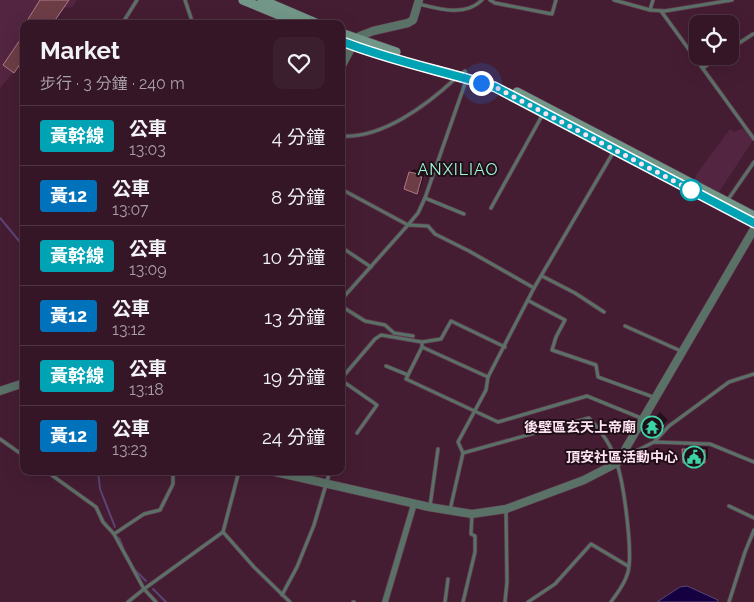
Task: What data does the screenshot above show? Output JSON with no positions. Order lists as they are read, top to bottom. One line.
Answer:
{"districts":["ANXILIAO"],"places":{"temple":["後壁區玄天上帝廟"],"public building":["頂安社區活動中心"]},"lines":["bus line 黃幹線"],"page":{"heading":["Market","步行 · 3 分鐘 · 240 m"],"list":[{"mark":"黃幹線","name":"公車","note":"13:03","value":"4 分鐘"},{"mark":"黃12","name":"公車","note":"13:07","value":"8 分鐘"},{"mark":"黃幹線","name":"公車","note":"13:09","value":"10 分鐘"},{"mark":"黃12","name":"公車","note":"13:12","value":"13 分鐘"},{"mark":"黃幹線","name":"公車","note":"13:18","value":"19 分鐘"},{"mark":"黃12","name":"公車","note":"13:23","value":"24 分鐘"}]}}
